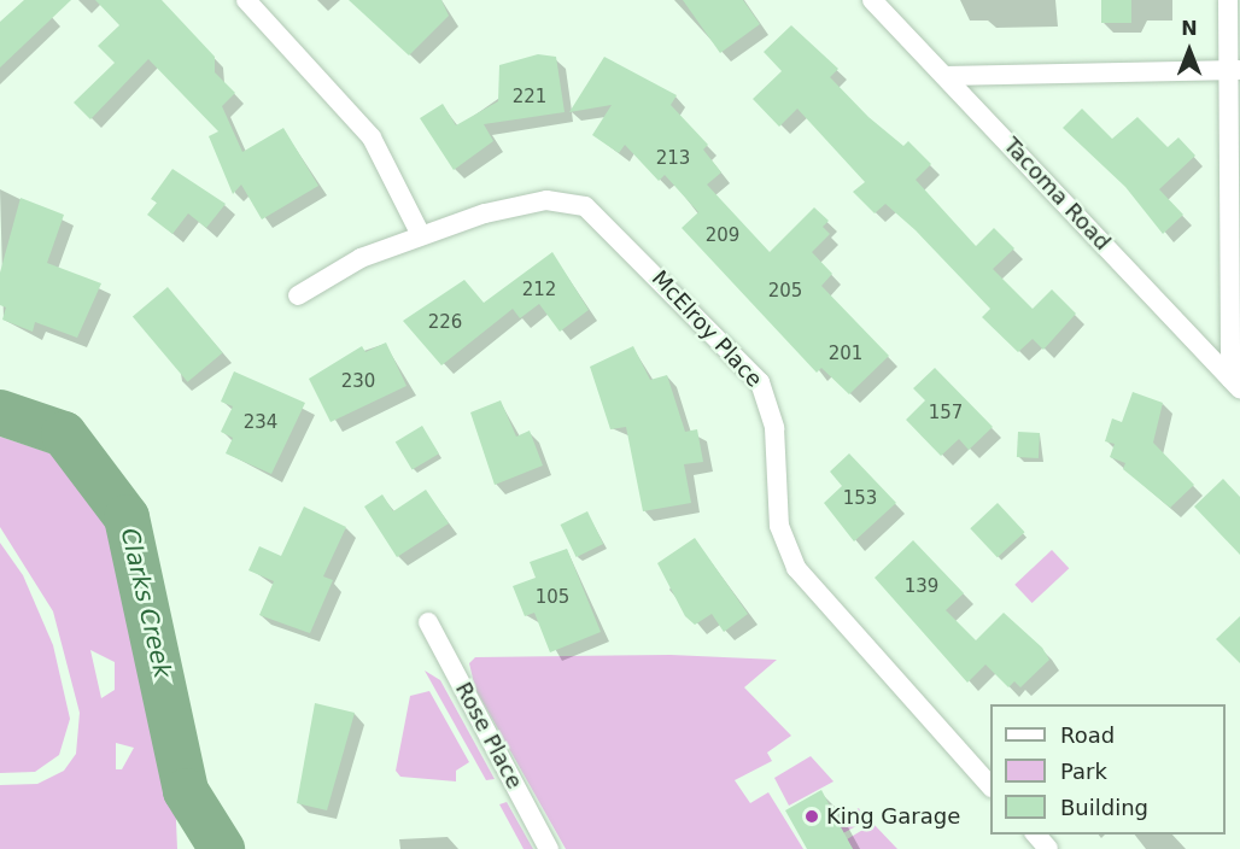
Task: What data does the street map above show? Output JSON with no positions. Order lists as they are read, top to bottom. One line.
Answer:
{"streets":{"street":["Tacoma Road","McElroy Place","Rose Place"]},"water":["Clarks Creek"],"places":["King Garage"],"house_numbers":["221","213","209","212","205","226","201","230","157","234","153","139","105"],"legend":["Road","Park","Building"],"north":"top"}
